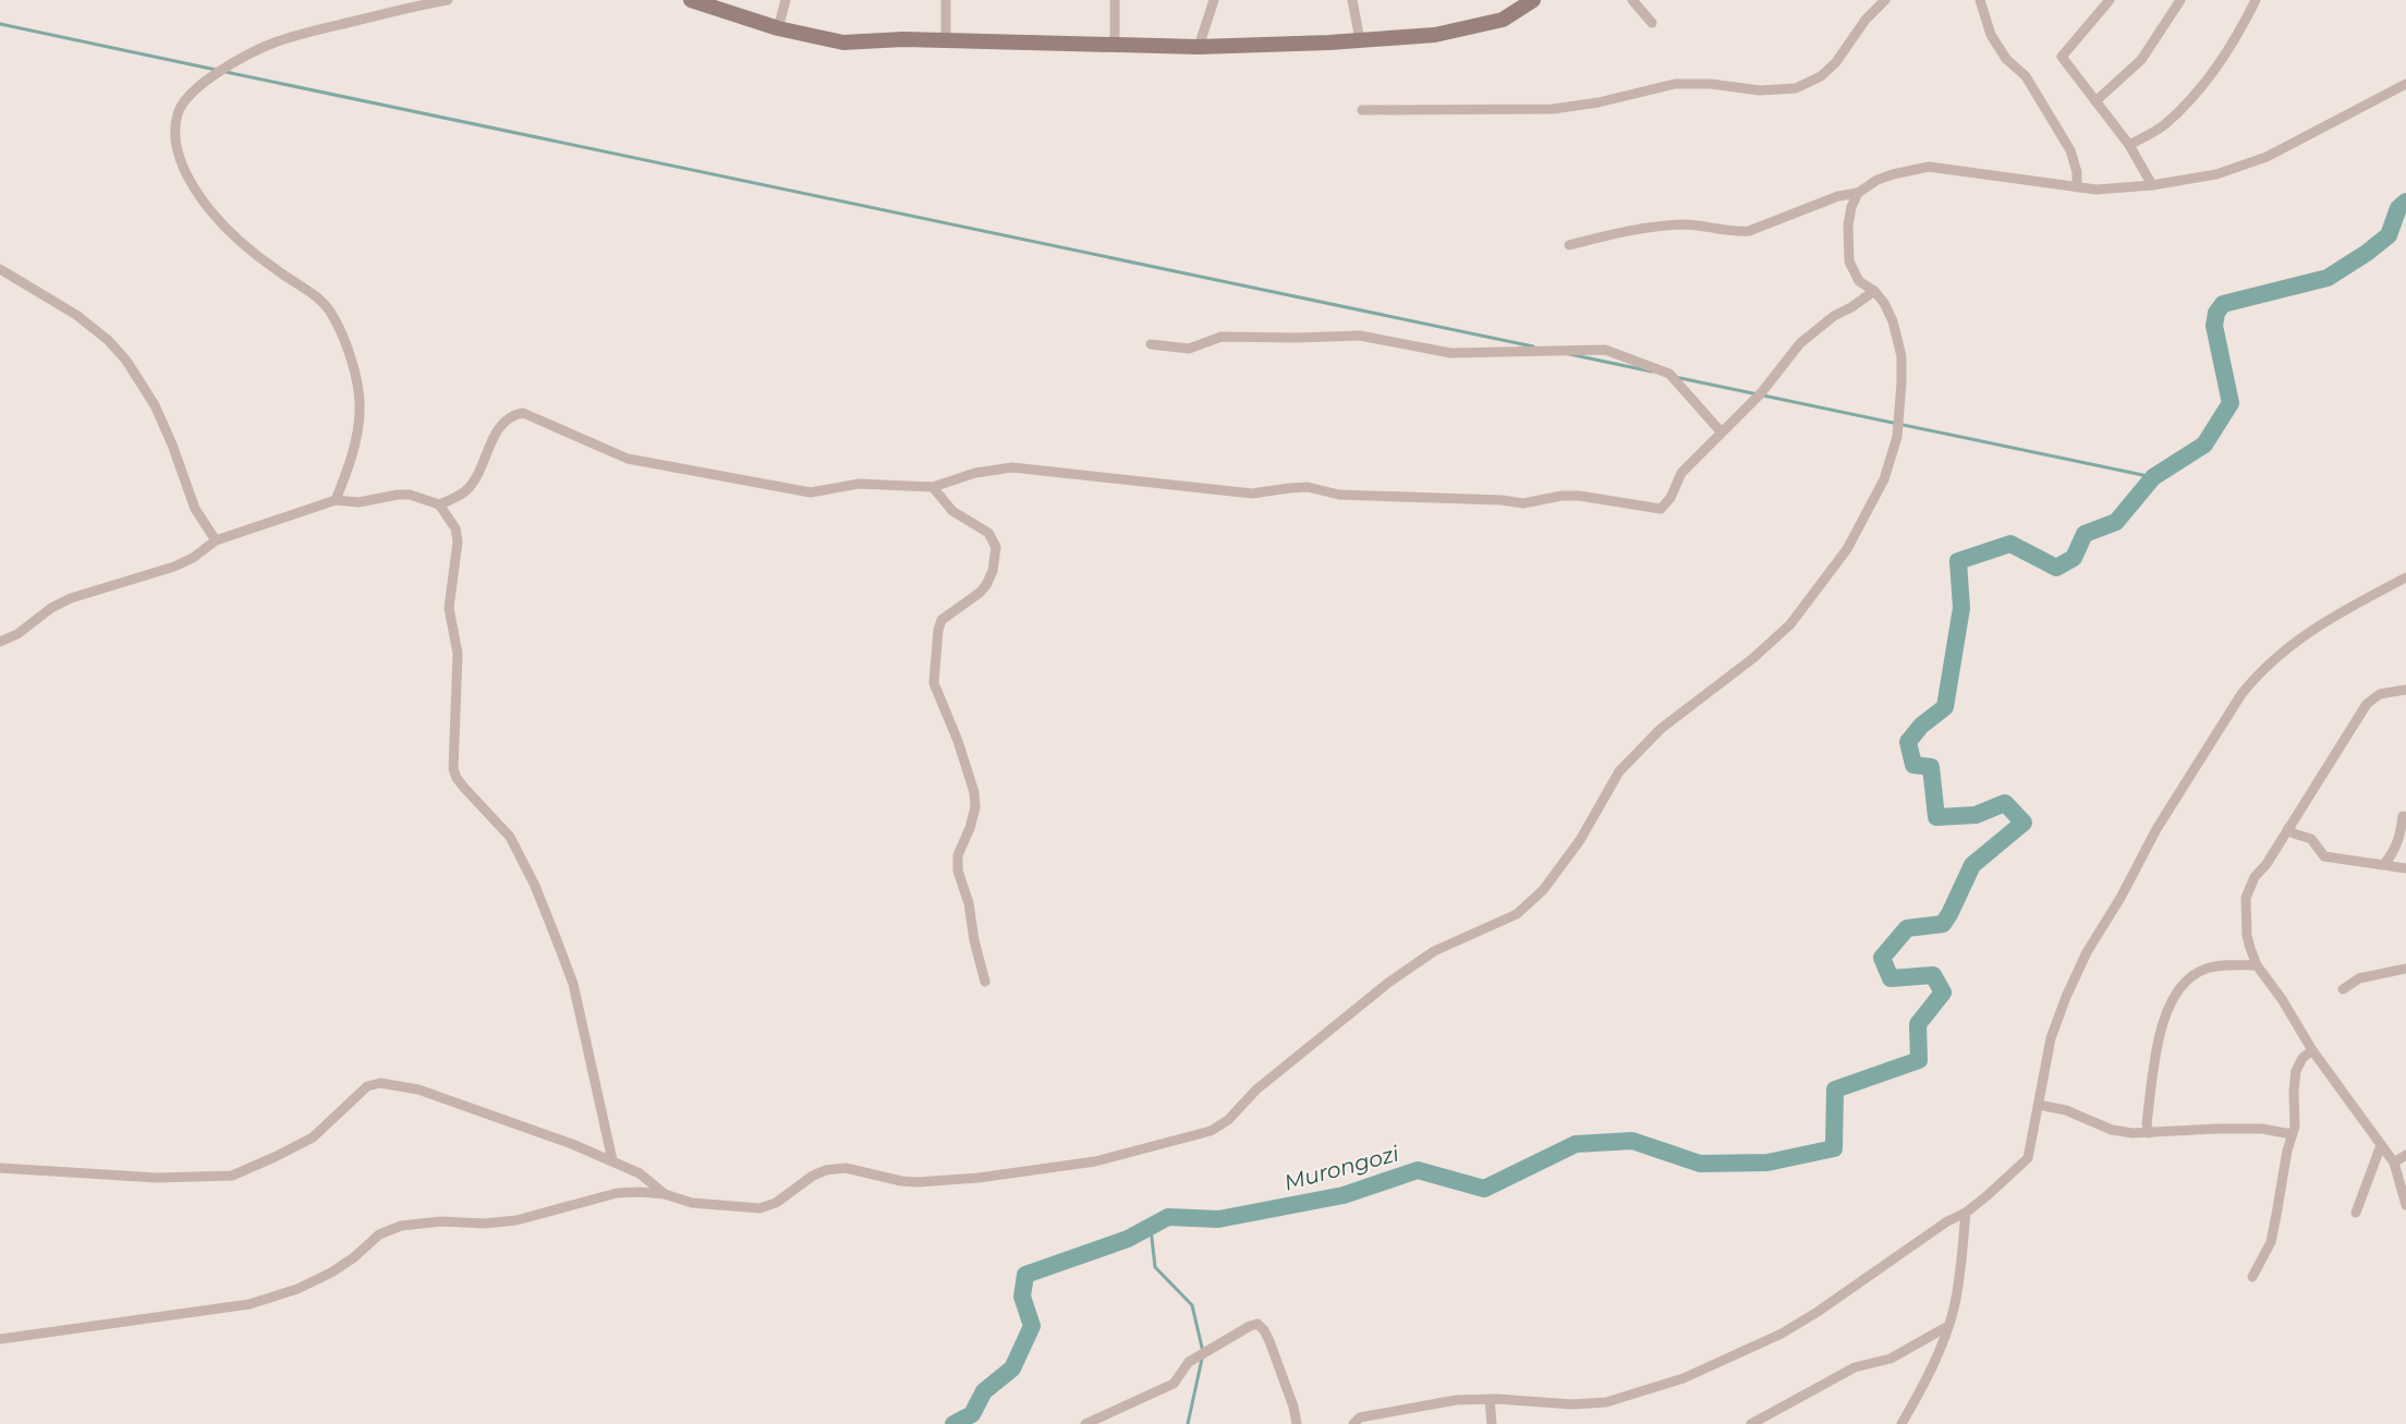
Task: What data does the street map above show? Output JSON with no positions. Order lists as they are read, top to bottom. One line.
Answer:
{"water":["Murongozi"]}
